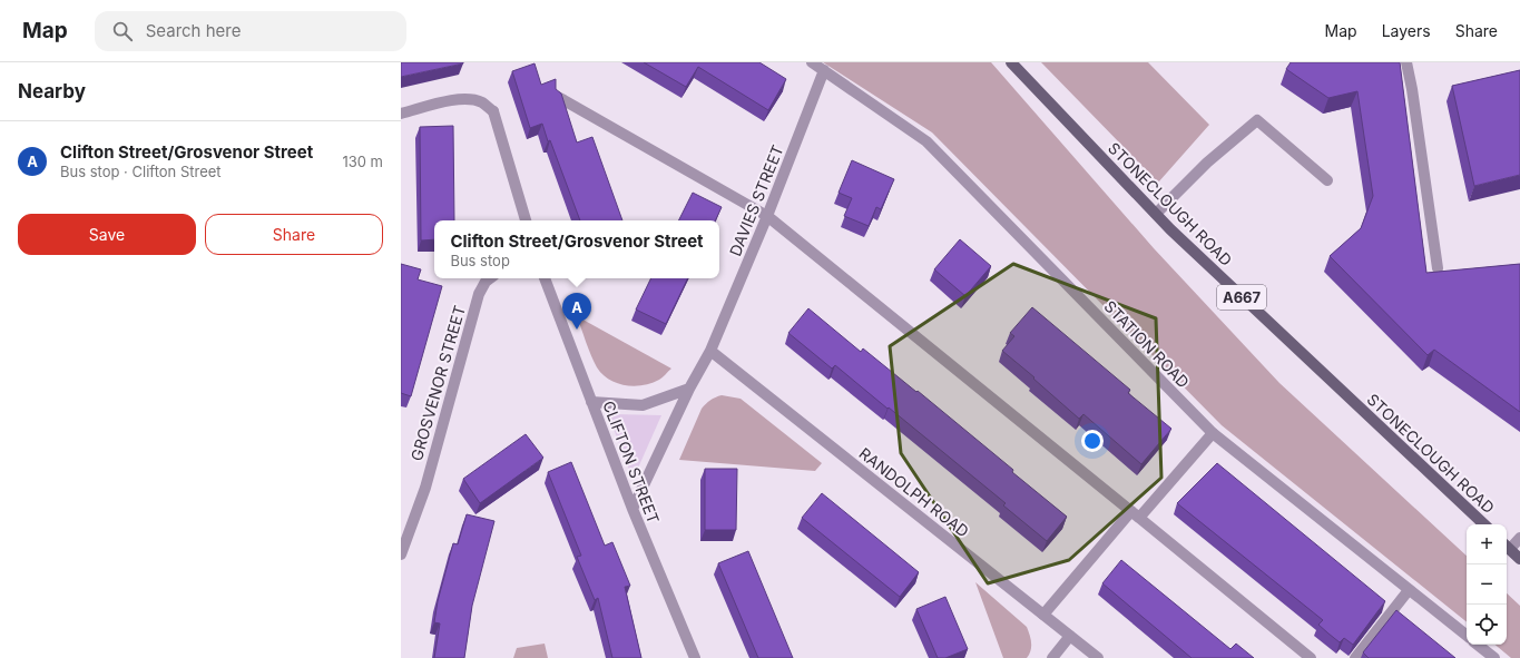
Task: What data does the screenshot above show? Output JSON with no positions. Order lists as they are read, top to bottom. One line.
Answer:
{"streets":{"main road":["STONECLOUGH ROAD","A667"],"street":["DAVIES STREET","STATION ROAD","GROSVENOR STREET","CLIFTON STREET","RANDOLPH ROAD"]},"crossings":[["DAVIES STREET","STATION ROAD"],["DAVIES STREET","CLIFTON STREET"],["DAVIES STREET","RANDOLPH ROAD"]],"page":{"header":"Map","search":"Search here","nav":["Map","Layers","Share"],"heading":"Nearby","list":[{"mark":"A","name":"Clifton Street/Grosvenor Street","note":"Bus stop · Clifton Street","value":"130 m"}],"buttons":["Save","Share"],"popup":["Clifton Street/Grosvenor Street","Bus stop"],"pins":"A","map_buttons":["+","−"]}}
